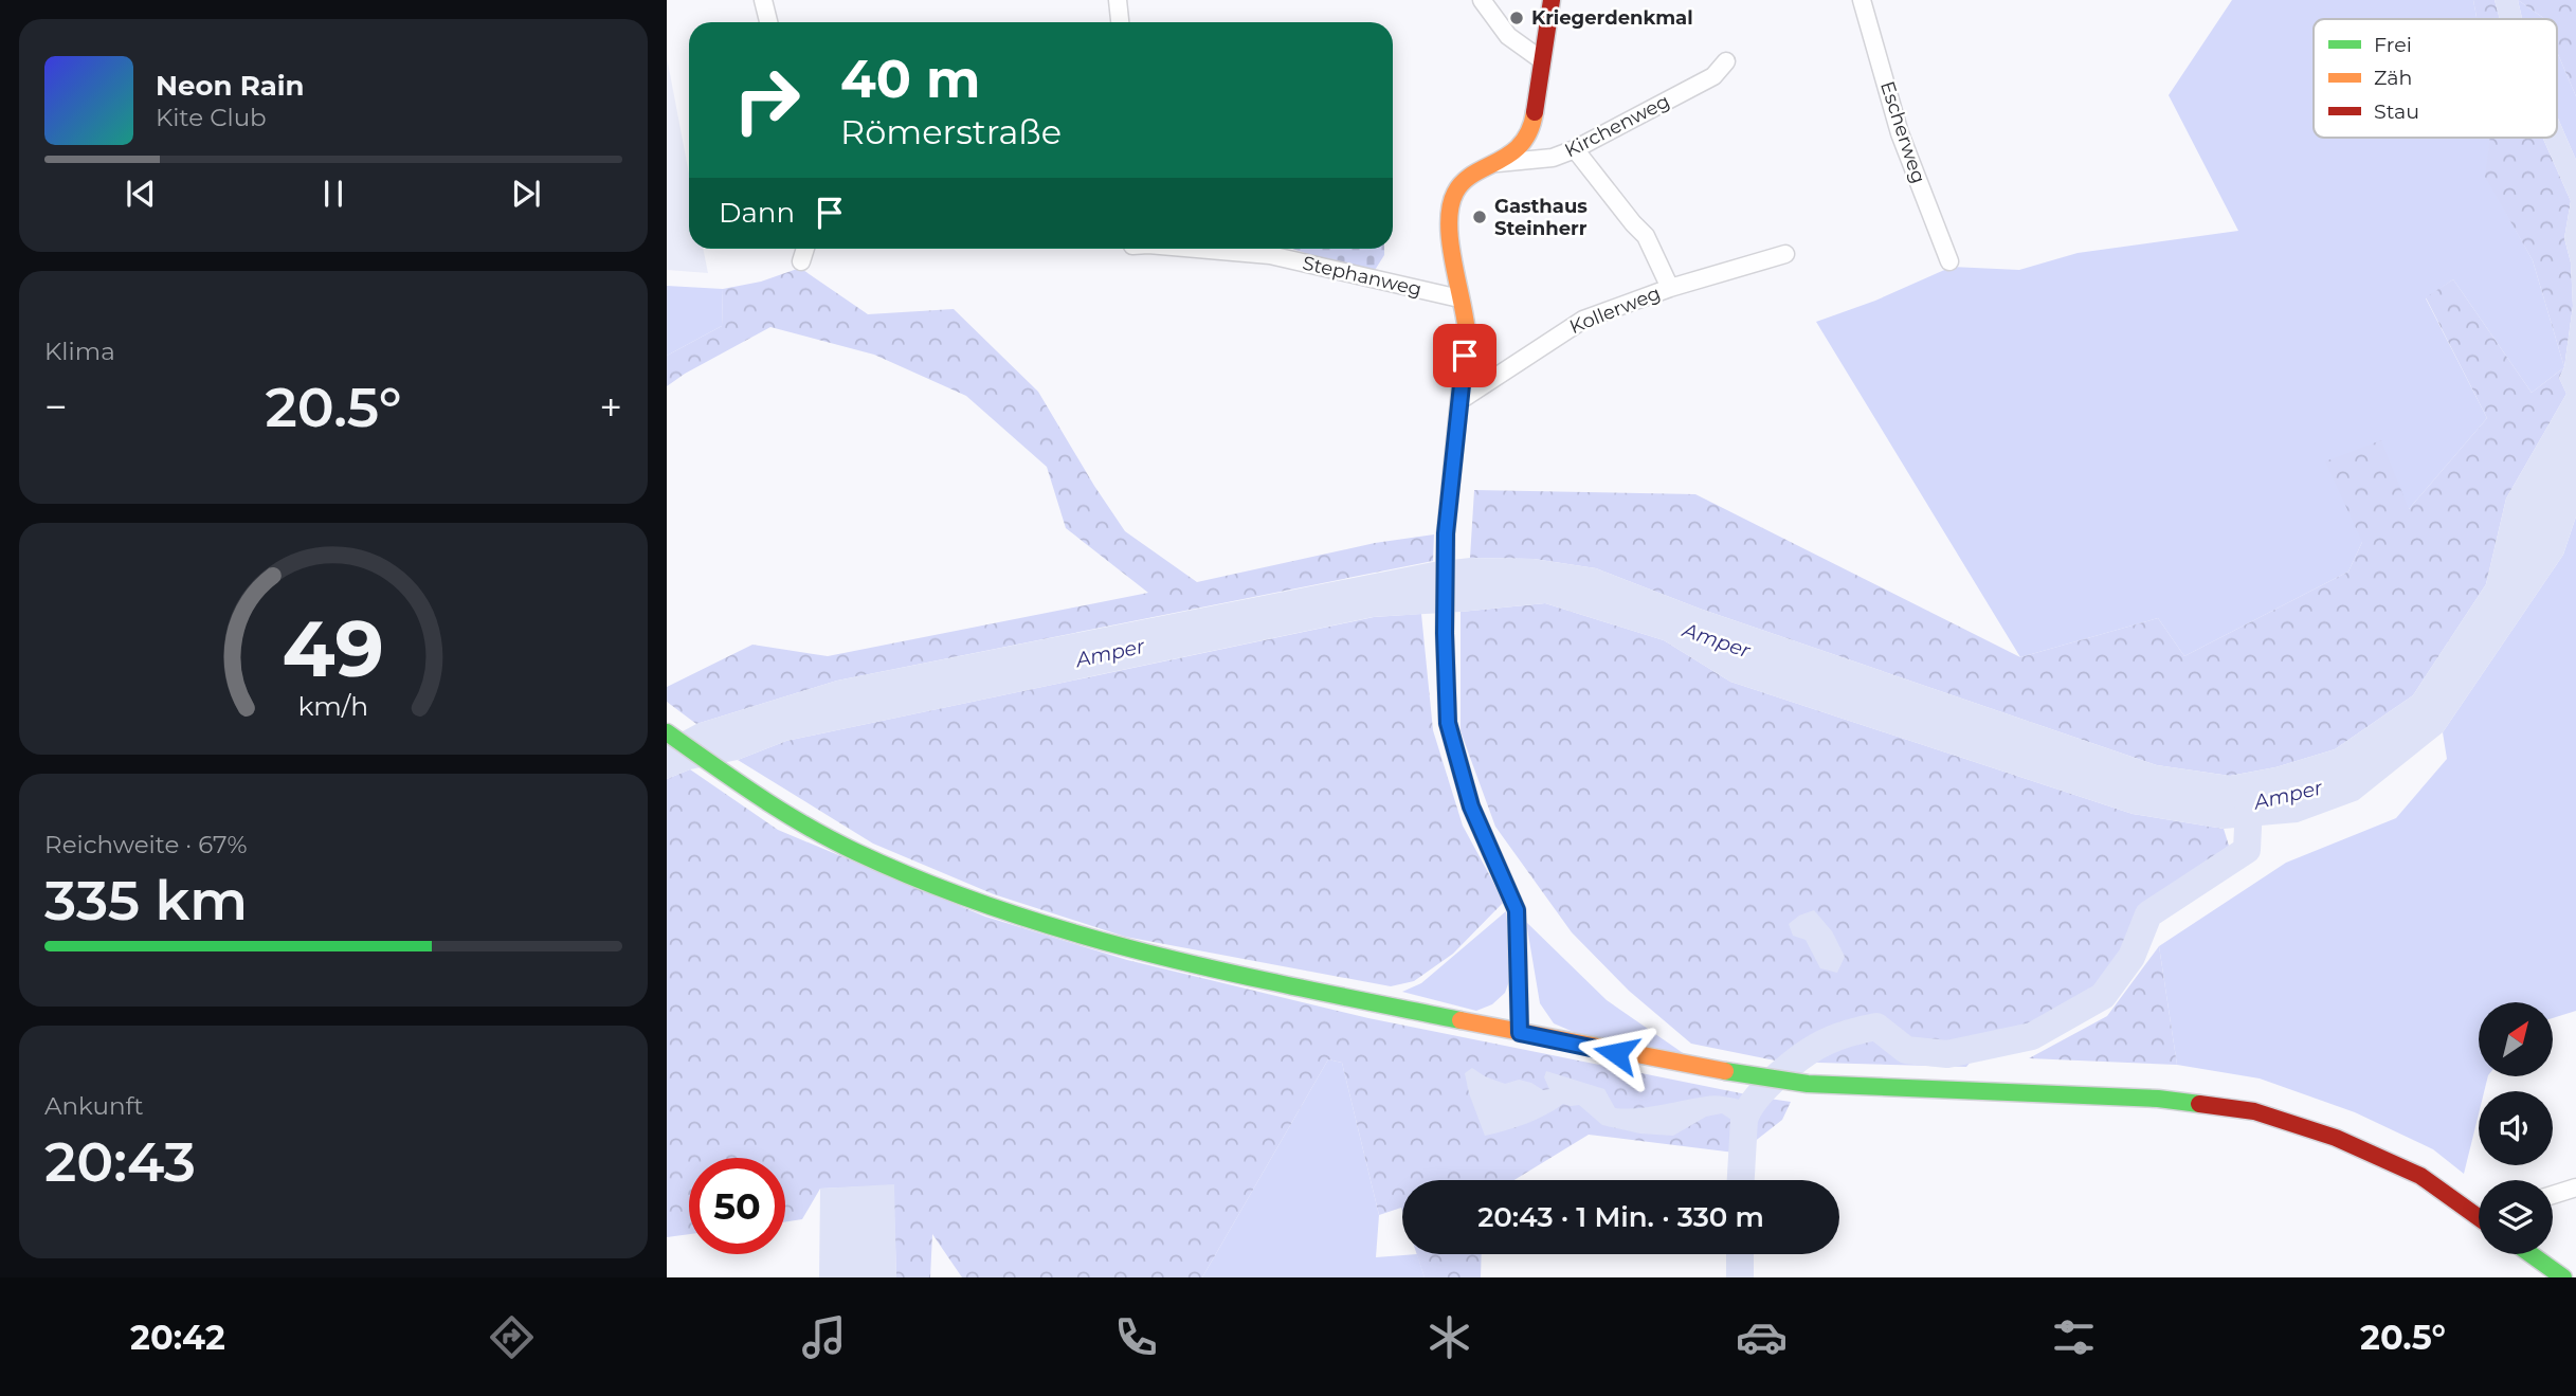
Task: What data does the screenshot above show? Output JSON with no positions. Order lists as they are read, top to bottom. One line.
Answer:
{"streets":{"street":["Kirchenweg","Escherweg","Stephanweg","Kollerweg"]},"water":["Amper"],"places":["Kriegerdenkmal","Gasthaus Steinherr"],"legend":["Frei","Zäh","Stau"],"north":"top right","page":{"turn":["40 m","Römerstraße"],"song":["Neon Rain","Kite Club"],"then":"Dann","tile":["Klima",["Reichweite · 67%","335 km"],["Ankunft","20:43"]],"heat":["−","20.5°","+"],"limit":"50","trip":"20:43 · 1 Min. · 330 m","tabs":["20:42","20.5°"],"gauge":["49","km/h"]}}
